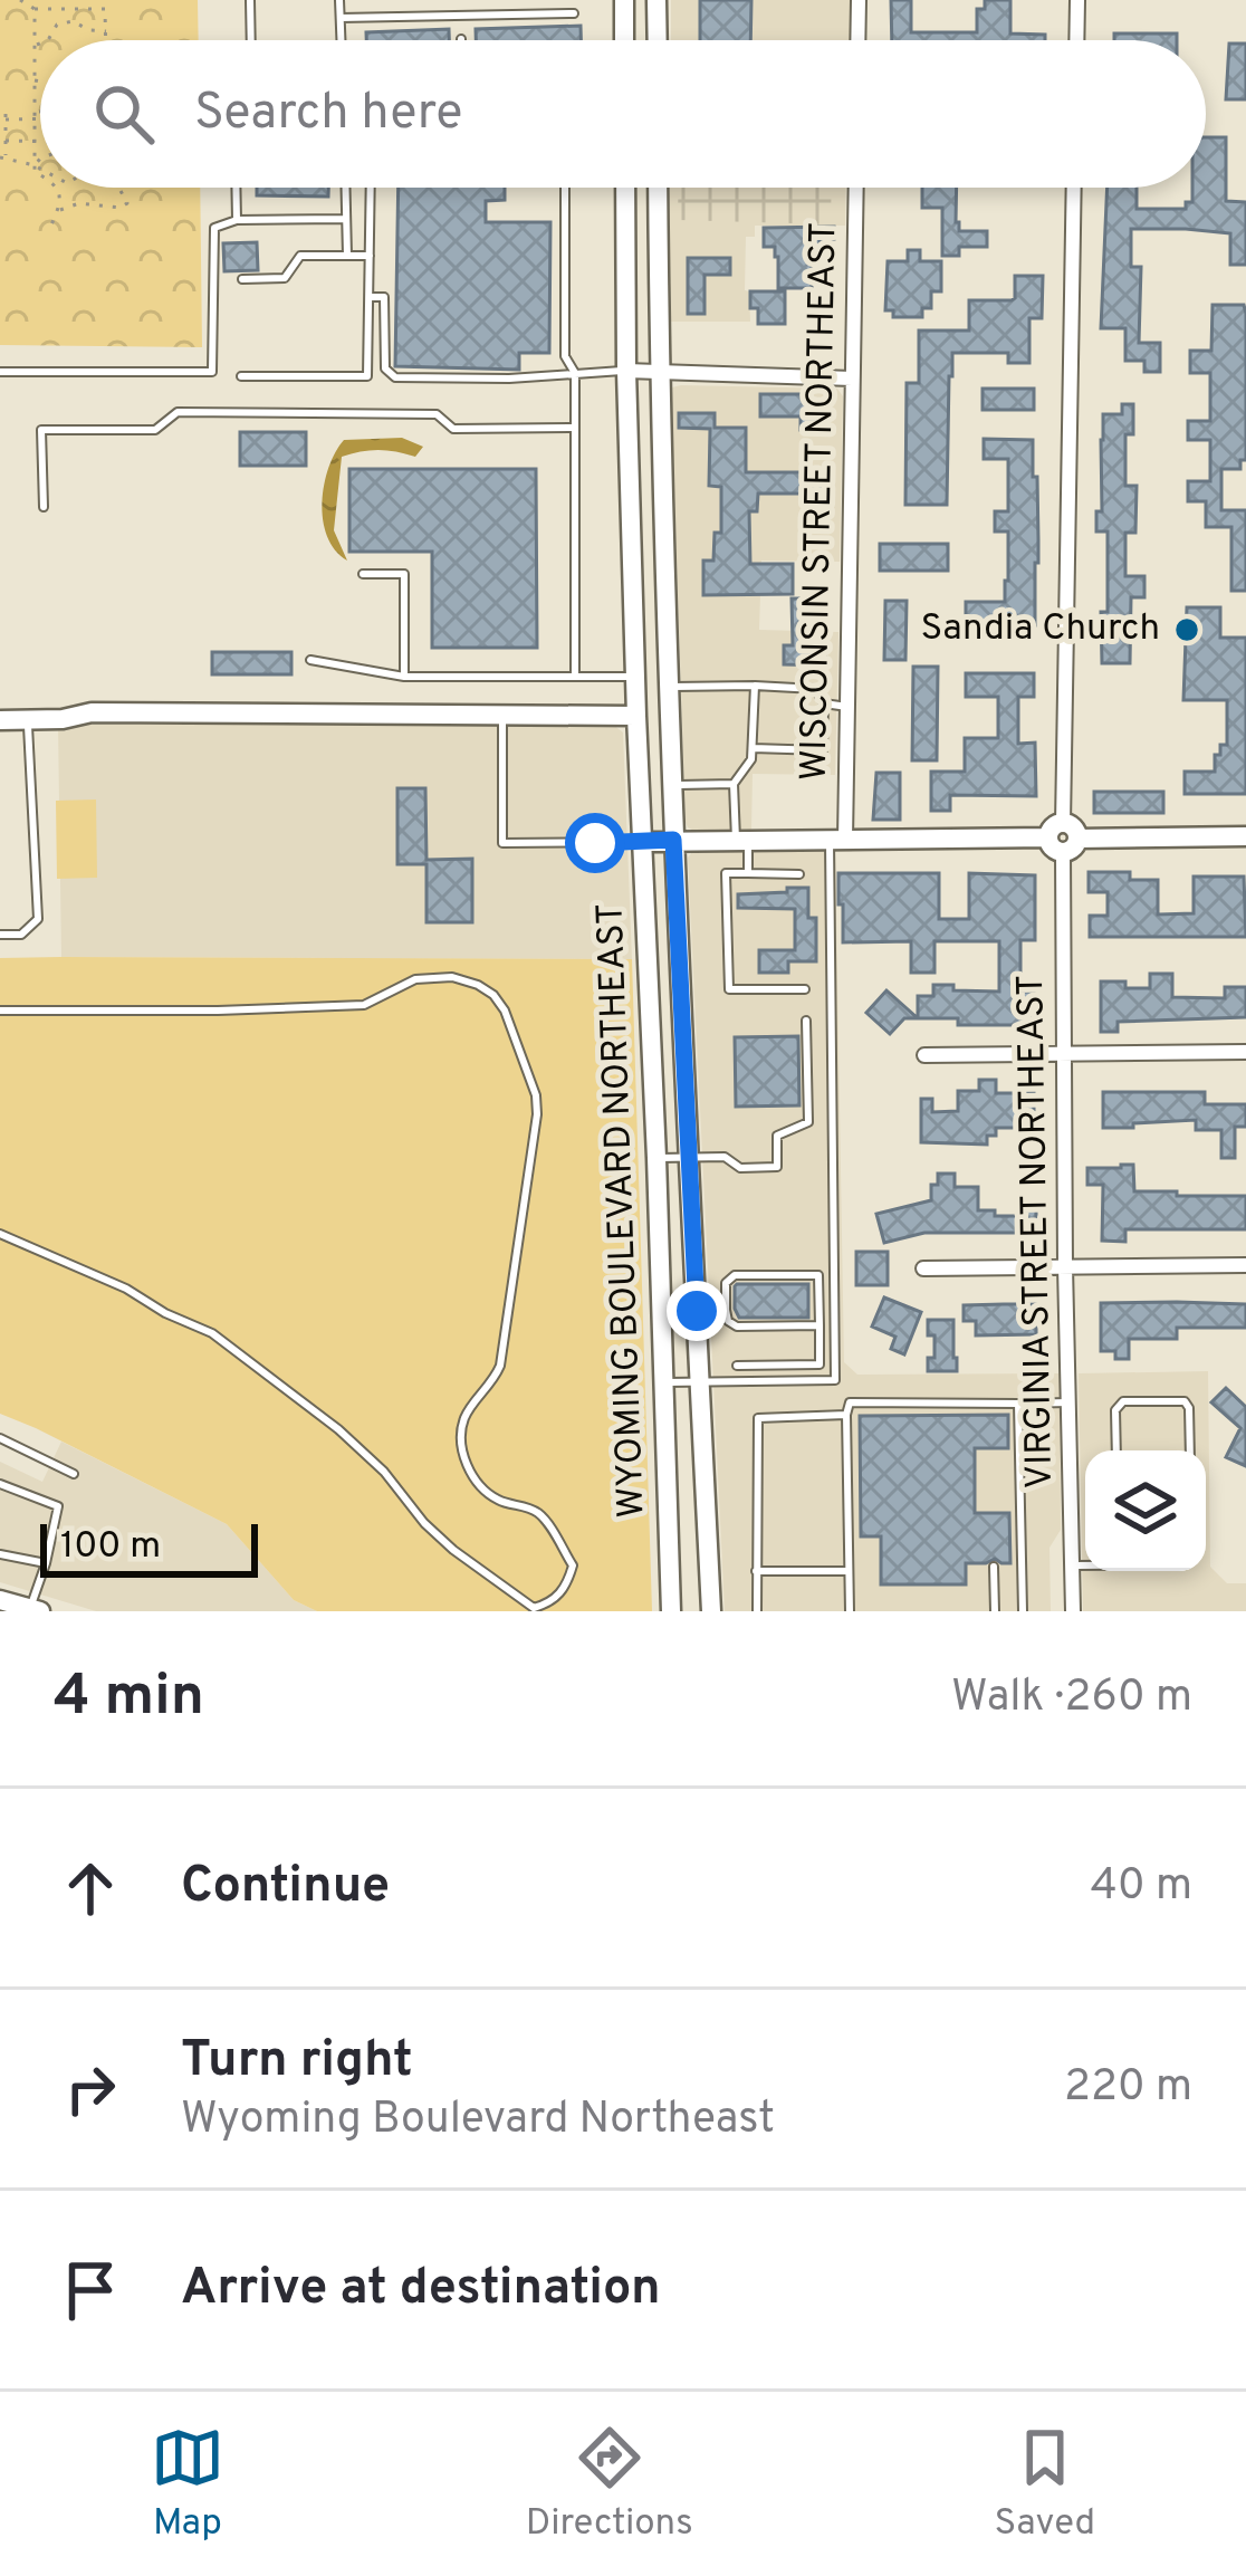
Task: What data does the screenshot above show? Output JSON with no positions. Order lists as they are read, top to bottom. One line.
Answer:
{"streets":{"main road":["WYOMING BOULEVARD NORTHEAST"],"street":["WISCONSIN STREET NORTHEAST","VIRGINIA STREET NORTHEAST"]},"places":["Sandia Church"],"scale_bar":"100 m","page":{"search":"Search here","scale":"100 m","heading":["4 min","Walk · 260 m"],"list":[["Continue","40 m"],["Turn right","Wyoming Boulevard Northeast","220 m"],"Arrive at destination"],"nav":["Map","Directions","Saved"]}}
